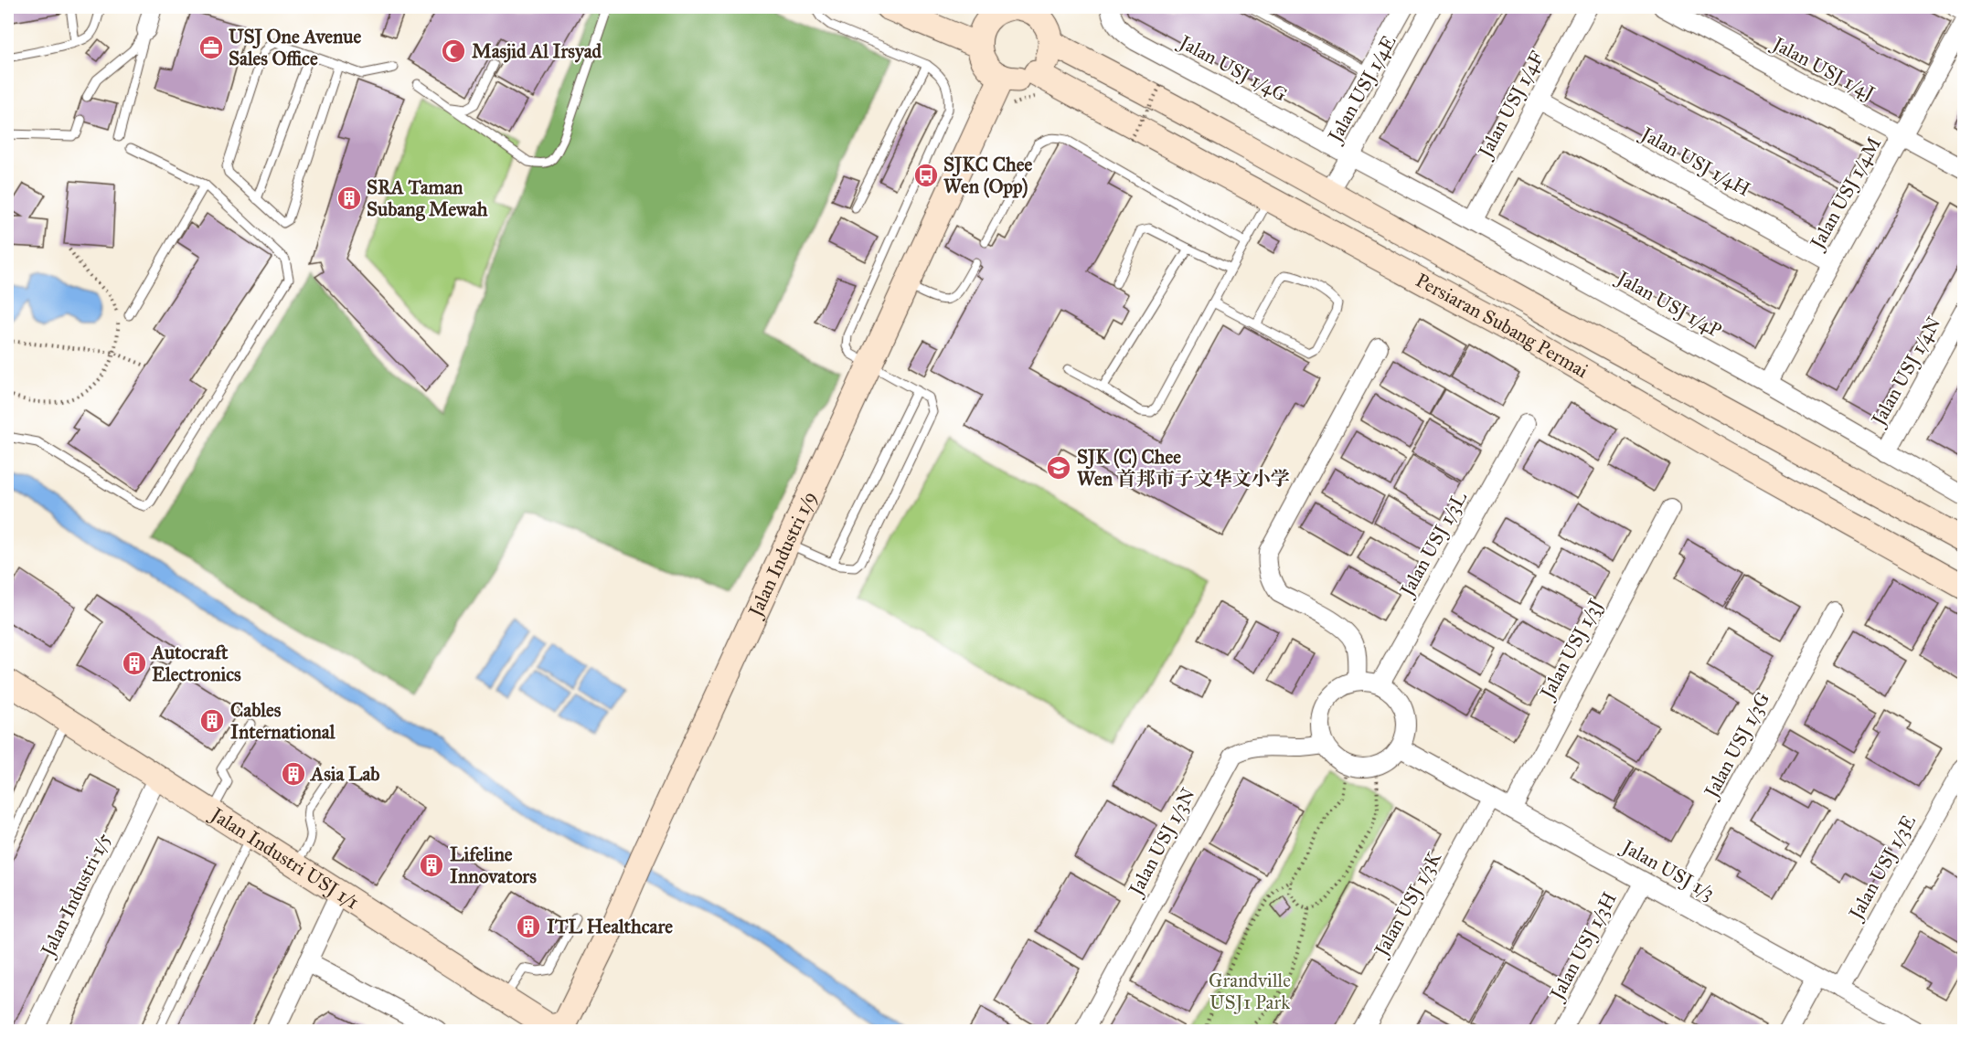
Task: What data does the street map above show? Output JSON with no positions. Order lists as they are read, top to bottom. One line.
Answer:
{"streets":{"main road":["Persiaran Subang Permai","Jalan Industri 1/9","Jalan Industri USJ 1/1"],"street":["Jalan USJ 1/4G","Jalan USJ 1/4J","Jalan USJ 1/4E","Jalan USJ 1/4F","Jalan USJ 1/4H","Jalan USJ 1/4M","Jalan USJ 1/4P","Jalan USJ 1/4N","Jalan USJ 1/3L","Jalan USJ 1/3J","Jalan USJ 1/3G","Jalan USJ 1/3N","Jalan USJ 1/3E","Jalan USJ 1/3","Jalan Industri 1/5","Jalan USJ 1/3K","Jalan USJ 1/3H"]},"crossings":[["Jalan USJ 1/4G","Jalan USJ 1/4E"],["Jalan USJ 1/4G","Jalan USJ 1/4P"],["Jalan USJ 1/4J","Jalan USJ 1/4M"],["Jalan USJ 1/4E","Jalan USJ 1/4P"],["Jalan USJ 1/4E","Persiaran Subang Permai"],["Jalan USJ 1/4F","Jalan USJ 1/4H"],["Jalan USJ 1/4F","Jalan USJ 1/4P"],["Jalan USJ 1/4H","Jalan USJ 1/4M"],["Jalan USJ 1/4M","Jalan USJ 1/4P"],["Jalan USJ 1/4P","Jalan USJ 1/4N"],["Persiaran Subang Permai","Jalan Industri 1/9"],["Jalan USJ 1/3L","Jalan USJ 1/3N"],["Jalan USJ 1/3L","Jalan USJ 1/3"],["Jalan Industri 1/9","Jalan Industri USJ 1/1"],["Jalan USJ 1/3J","Jalan USJ 1/3"],["Jalan USJ 1/3G","Jalan USJ 1/3"],["Jalan USJ 1/3N","Jalan USJ 1/3"],["Jalan Industri USJ 1/1","Jalan Industri 1/5"],["Jalan USJ 1/3E","Jalan USJ 1/3"],["Jalan USJ 1/3","Jalan USJ 1/3K"],["Jalan USJ 1/3","Jalan USJ 1/3H"]],"parks":["Grandville USJ1 Park"],"places":{"office":["USJ One Avenue Sales Office"],"mosque":["Masjid Al Irsyad"],"bus stop":["SJKC Chee Wen (Opp)"],"building":["SRA Taman Subang Mewah","Autocraft Electronics","Cables International","Asia Lab","Lifeline Innovators","ITL Healthcare"],"school or university":["SJK (C) Chee Wen 首邦市子文华文小学"]}}
